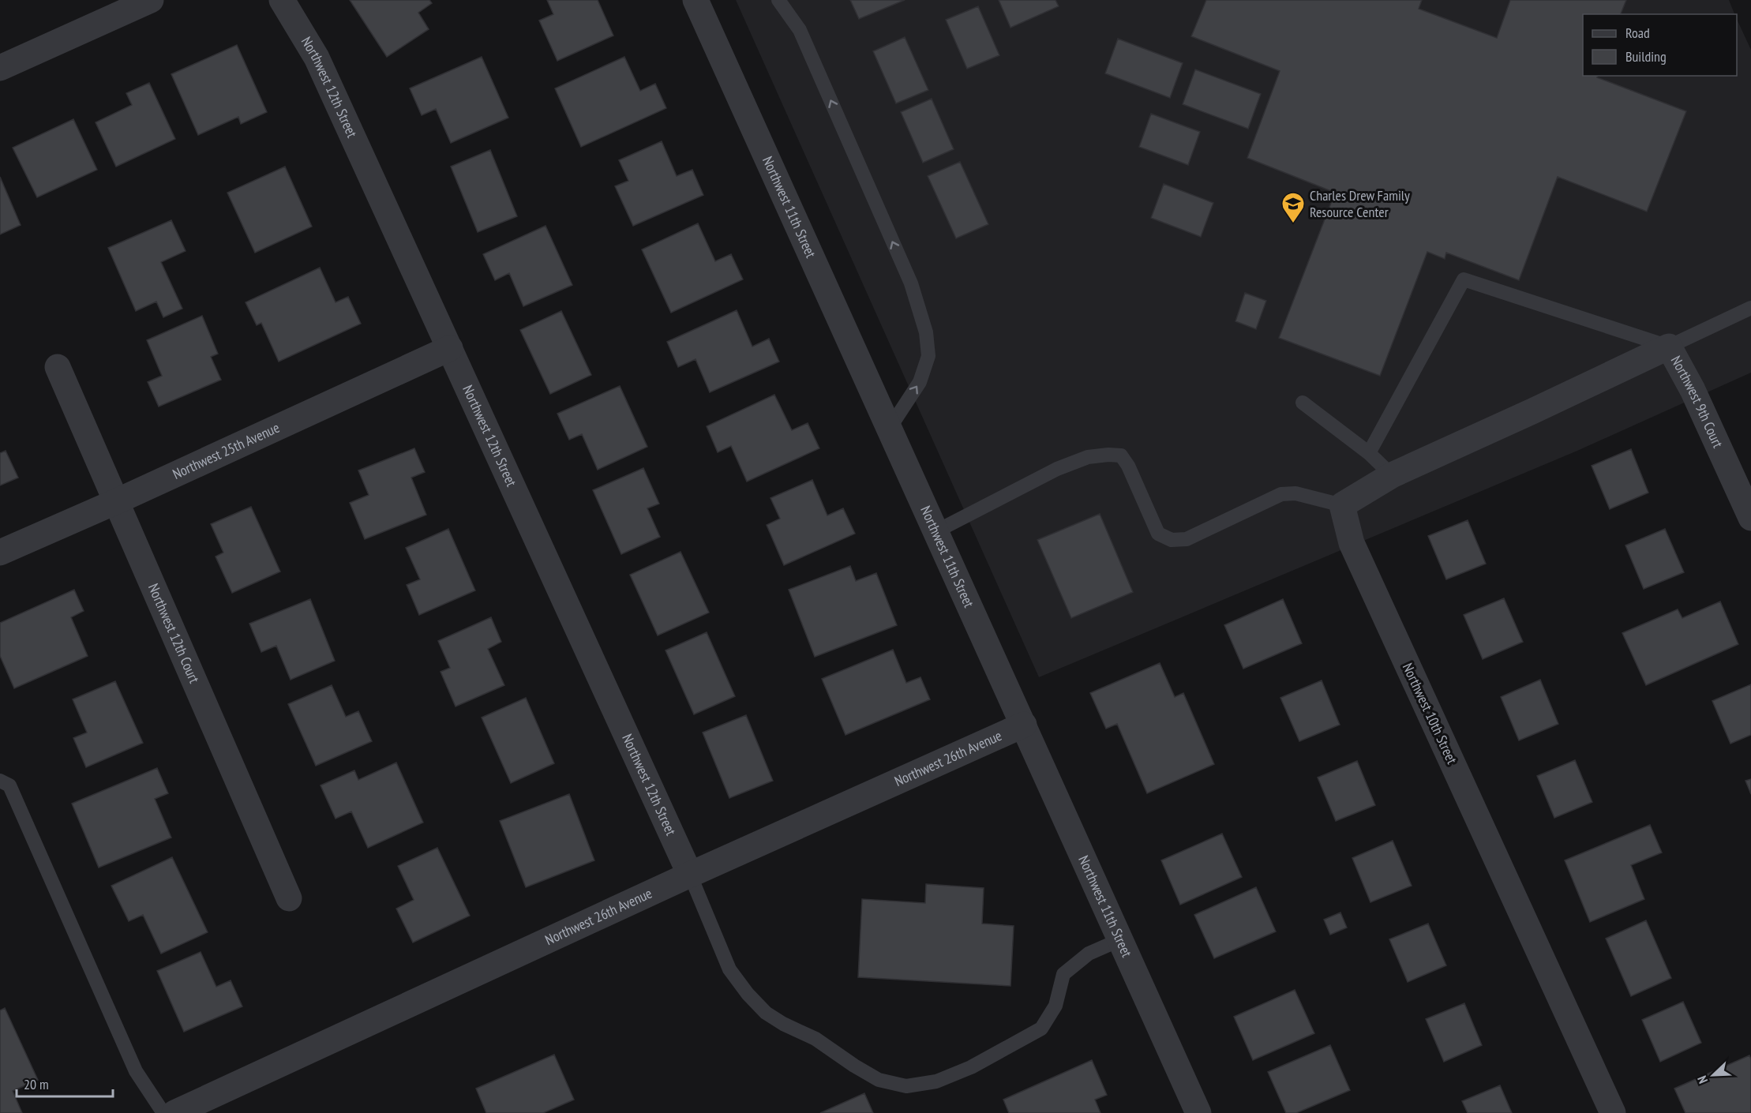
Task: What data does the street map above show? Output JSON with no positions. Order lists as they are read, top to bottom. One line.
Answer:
{"streets":{"street":["Northwest 12th Street","Northwest 11th Street","Northwest 9th Court","Northwest 25th Avenue","Northwest 12th Court","Northwest 10th Street","Northwest 26th Avenue"]},"crossings":[["Northwest 12th Street","Northwest 25th Avenue"],["Northwest 12th Street","Northwest 26th Avenue"],["Northwest 11th Street","Northwest 26th Avenue"],["Northwest 25th Avenue","Northwest 12th Court"]],"places":{"school or university":["Charles Drew Family Resource Center"]},"legend":["Road","Building"],"scale_bar":"20 m","north":"bottom left"}
